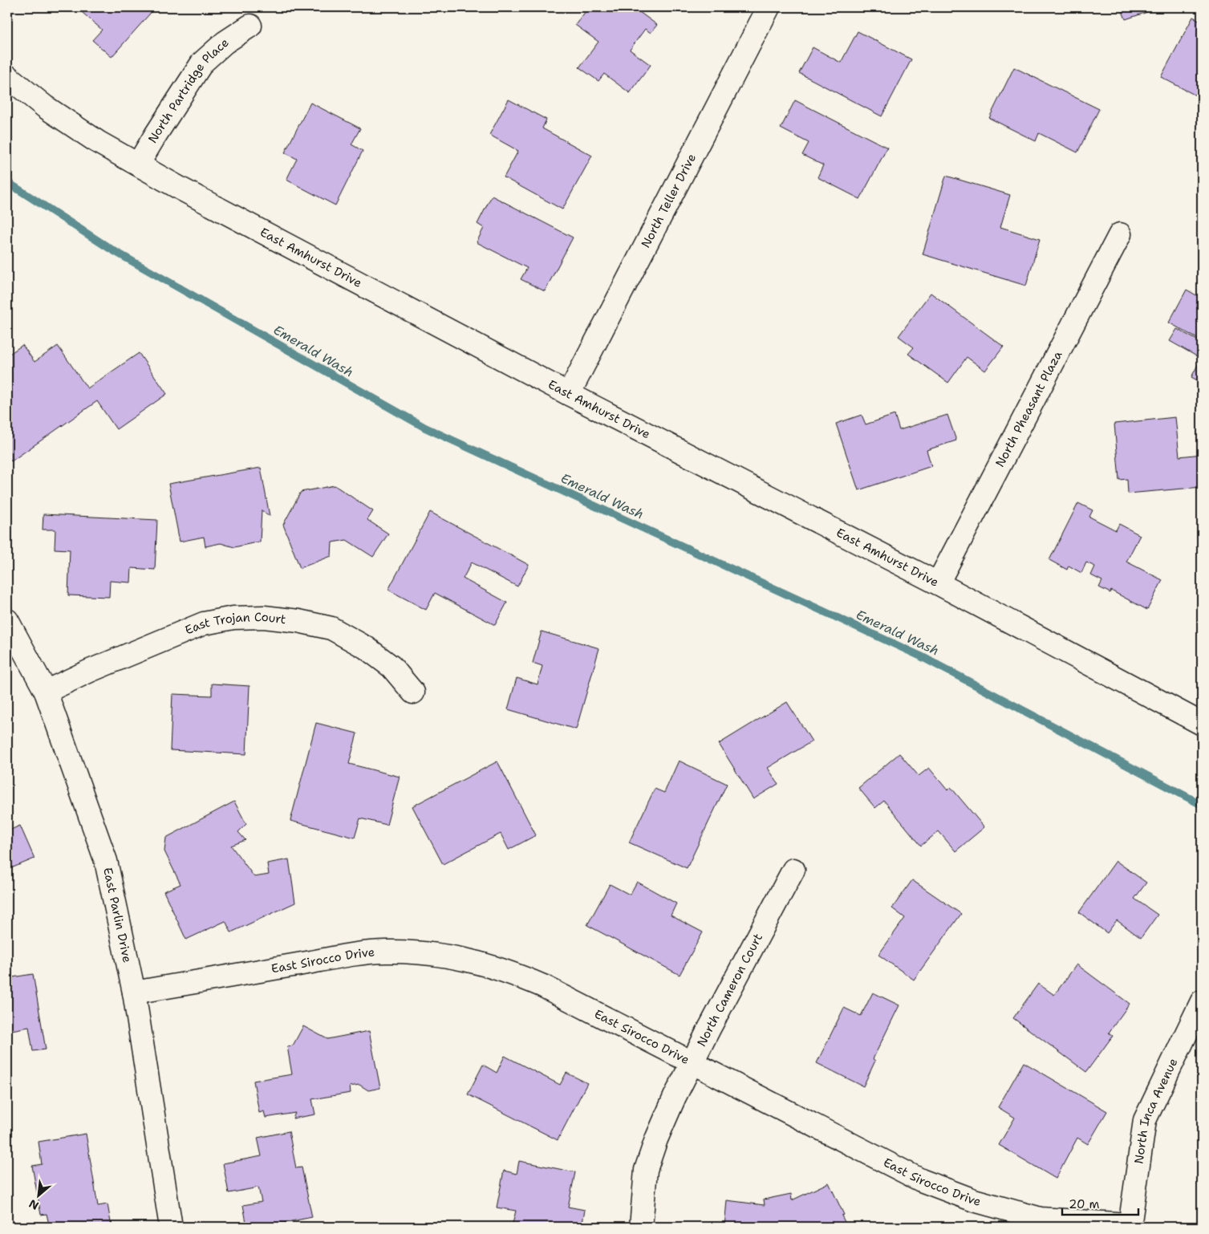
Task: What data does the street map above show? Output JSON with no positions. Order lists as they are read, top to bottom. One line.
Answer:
{"streets":{"street":["North Partridge Place","North Teller Drive","East Amhurst Drive","North Pheasant Plaza","East Trojan Court","East Parlin Drive","East Sirocco Drive","North Cameron Court","North Inca Avenue"]},"crossings":[["North Partridge Place","East Amhurst Drive"],["North Teller Drive","East Amhurst Drive"],["East Amhurst Drive","North Pheasant Plaza"],["East Trojan Court","East Parlin Drive"],["East Parlin Drive","East Sirocco Drive"],["East Sirocco Drive","North Cameron Court"],["East Sirocco Drive","North Inca Avenue"]],"water":["Emerald Wash"],"scale_bar":"20 m","north":"bottom left"}
